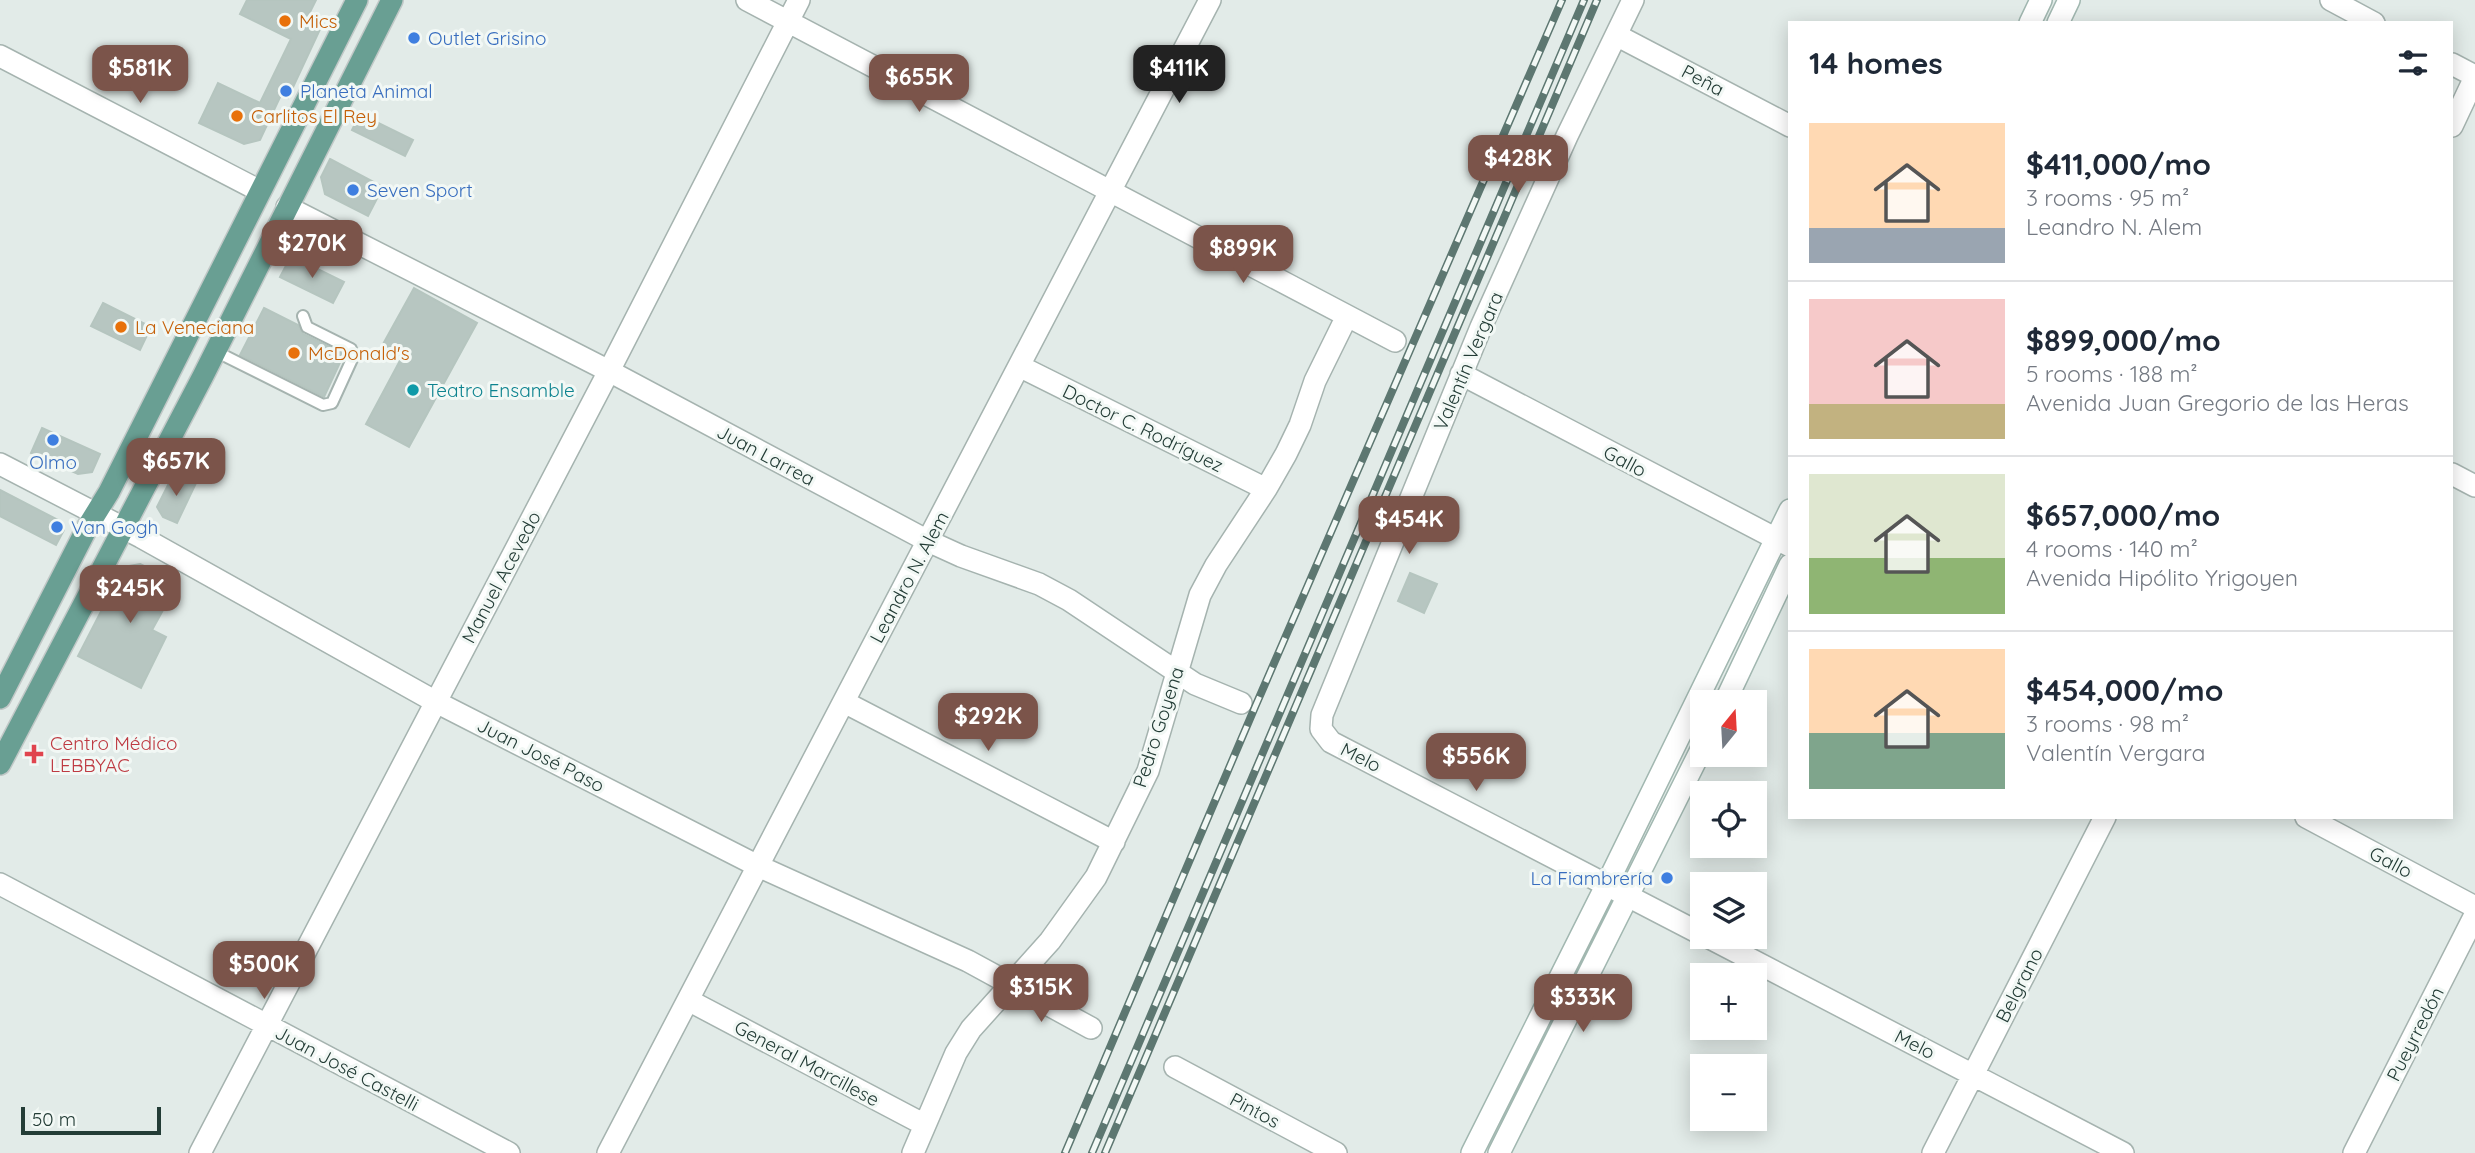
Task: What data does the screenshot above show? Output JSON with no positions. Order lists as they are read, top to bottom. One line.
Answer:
{"streets":{"street":["Peña","Valentín Vergara","Doctor C. Rodríguez","Juan Larrea","Gallo","Manuel Acevedo","Leandro N. Alem","Pedro Goyena","Juan José Paso","Melo","Belgrano","Pueyrredón","General Marcillese","Juan José Castelli","Pintos"]},"crossings":[["Peña","Valentín Vergara"],["Valentín Vergara","Gallo"],["Valentín Vergara","Melo"],["Doctor C. Rodríguez","Leandro N. Alem"],["Doctor C. Rodríguez","Pedro Goyena"],["Juan Larrea","Manuel Acevedo"],["Juan Larrea","Leandro N. Alem"],["Juan Larrea","Pedro Goyena"],["Manuel Acevedo","Juan José Paso"],["Manuel Acevedo","Juan José Castelli"],["Leandro N. Alem","Juan José Paso"],["Leandro N. Alem","General Marcillese"],["Pedro Goyena","Juan José Paso"],["Pedro Goyena","General Marcillese"],["Melo","Belgrano"]],"places":{"other":["Mics","Outlet Grisino","Planeta Animal","Carlitos El Rey","Seven Sport","La Veneciana","McDonald's","Teatro Ensamble","Olmo","Van Gogh","La Fiambrería"],"health":["Centro Médico LEBBYAC"]},"scale_bar":"50 m","north":"top","page":{"heading":"14 homes","price":["$581K","$411K","$655K","$428K","$270K","$899K","$657K","$454K","$245K","$292K","$556K","$500K","$315K","$333K"],"list":[{"name":"$411,000/mo","note":"3 rooms · 95 m² · Leandro N. Alem"},{"name":"$899,000/mo","note":"5 rooms · 188 m² · Avenida Juan Gregorio de las Heras"},{"name":"$657,000/mo","note":"4 rooms · 140 m² · Avenida Hipólito Yrigoyen"},{"name":"$454,000/mo","note":"3 rooms · 98 m² · Valentín Vergara"}],"map_buttons":["+","−"],"scale":"50 m"}}
